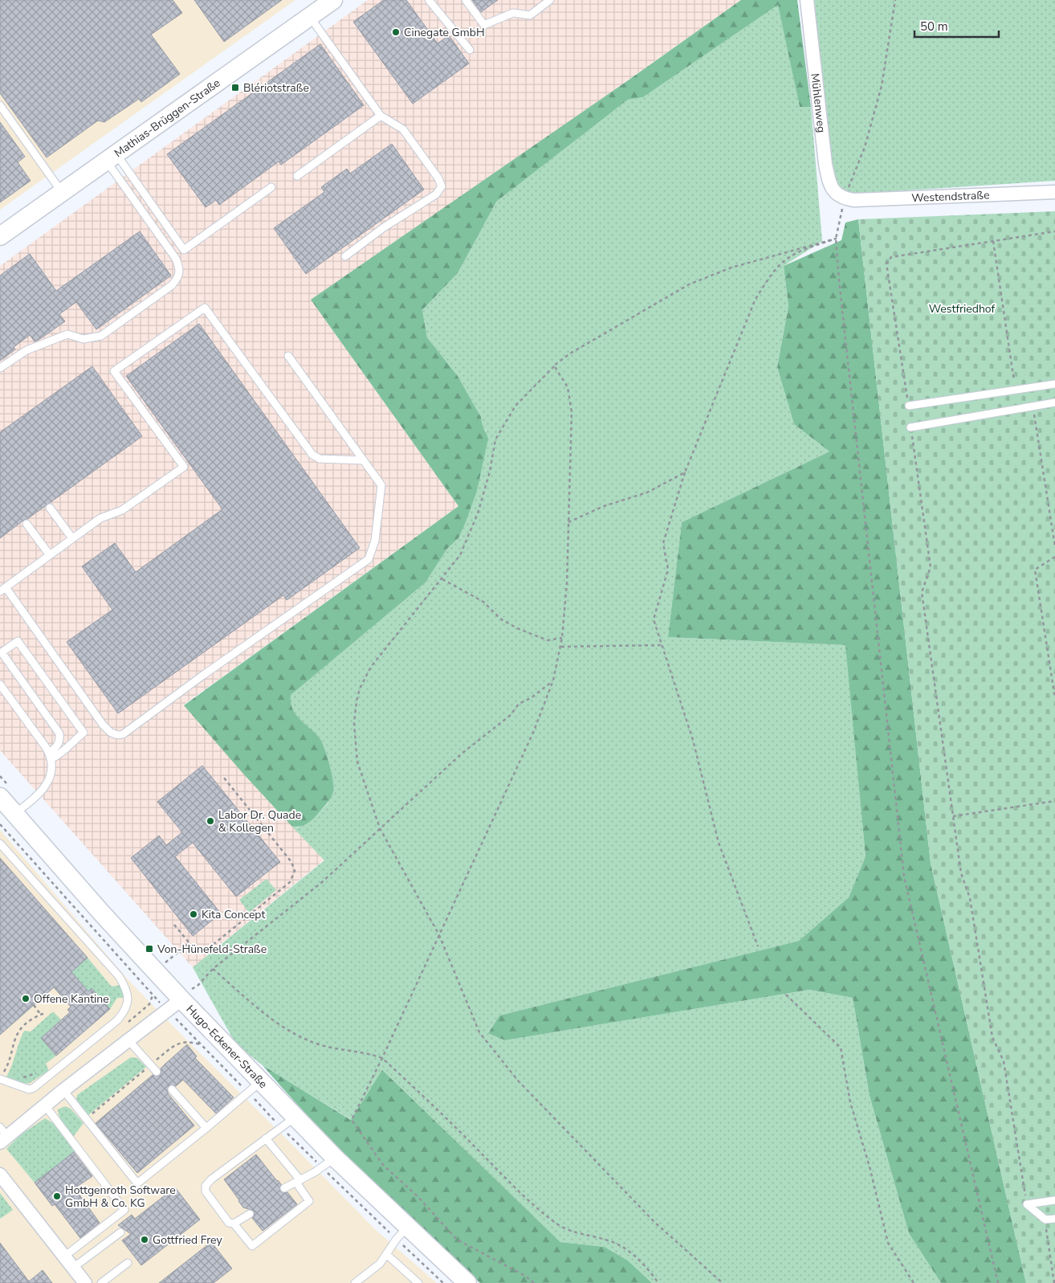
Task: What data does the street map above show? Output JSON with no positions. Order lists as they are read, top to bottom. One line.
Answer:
{"streets":{"main road":["Mathias-Brüggen-Straße","Hugo-Eckener-Straße"],"street":["Mühlenweg","Westendstraße"]},"crossings":[["Mühlenweg","Westendstraße"]],"parks":["Westfriedhof"],"places":{"other":["Cinegate GmbH","Labor Dr. Quade & Kollegen","Kita Concept","Offene Kantine","Hottgenroth Software GmbH & Co. KG","Gottfried Frey"],"transit":["Blériotstraße","Von-Hünefeld-Straße"]},"scale_bar":"50 m"}
